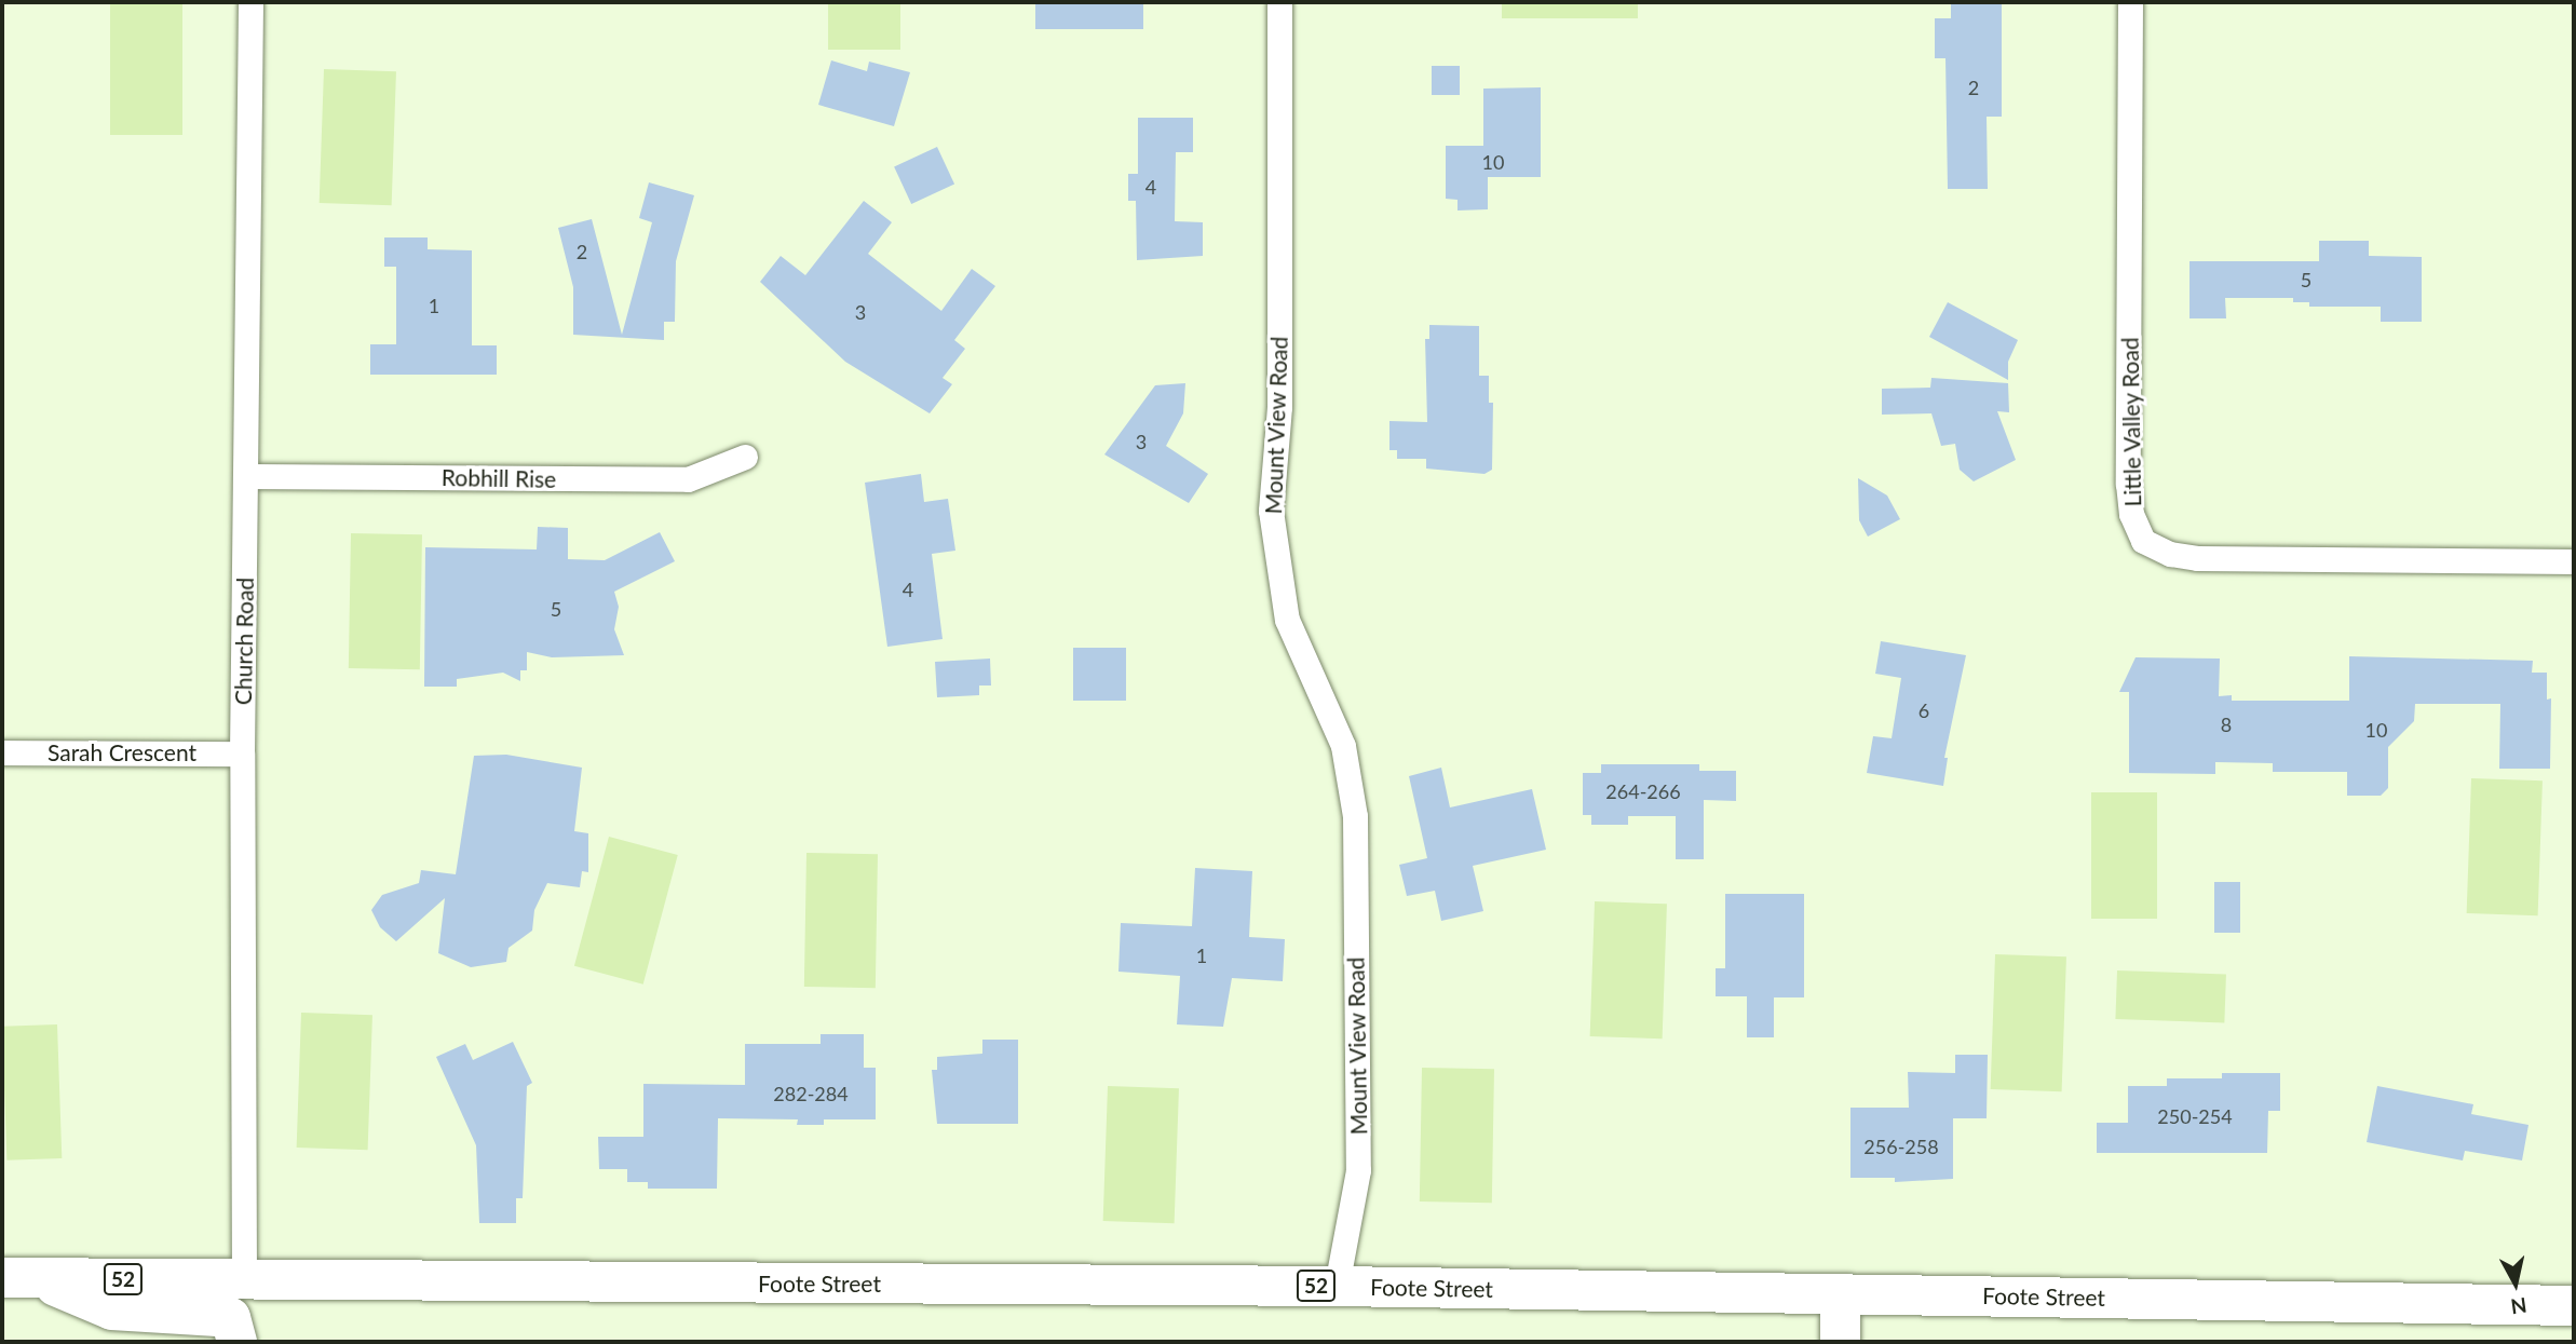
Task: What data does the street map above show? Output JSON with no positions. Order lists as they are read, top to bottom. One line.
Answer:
{"streets":{"main road":["52","Foote Street"],"street":["Little Valley Road","Mount View Road","Robhill Rise","Church Road","Sarah Crescent"]},"crossings":[["Mount View Road","Foote Street"],["Robhill Rise","Church Road"],["Church Road","Sarah Crescent"],["Church Road","52"],["Church Road","Foote Street"],["52","Foote Street"]],"house_numbers":["2","10","4","2","5","1","3","3","4","5","6","8","10","264-266","1","282-284","250-254","256-258"],"north":"bottom"}
